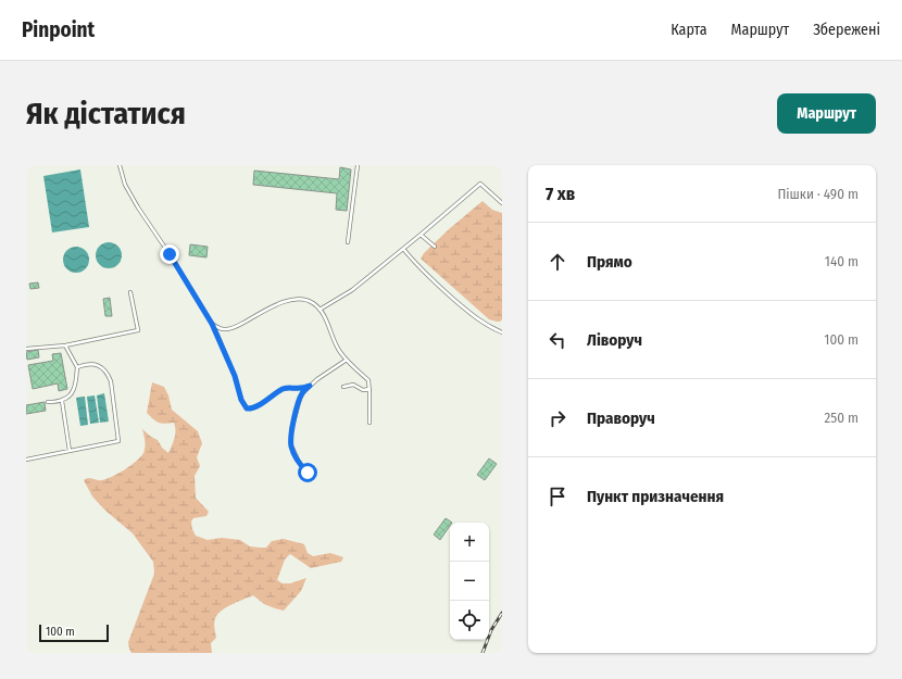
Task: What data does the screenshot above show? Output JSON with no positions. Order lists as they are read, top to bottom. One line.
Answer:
{"scale_bar":"100 m","page":{"header":"Pinpoint","nav":["Карта","Маршрут","Збережені"],"buttons":"Маршрут","title":"Як дістатися","heading":["7 хв","Пішки · 490 m"],"list":[["Прямо","140 m"],["Ліворуч","100 m"],["Праворуч","250 m"],"Пункт призначення"],"map_buttons":["+","−"],"scale":"100 m"}}
